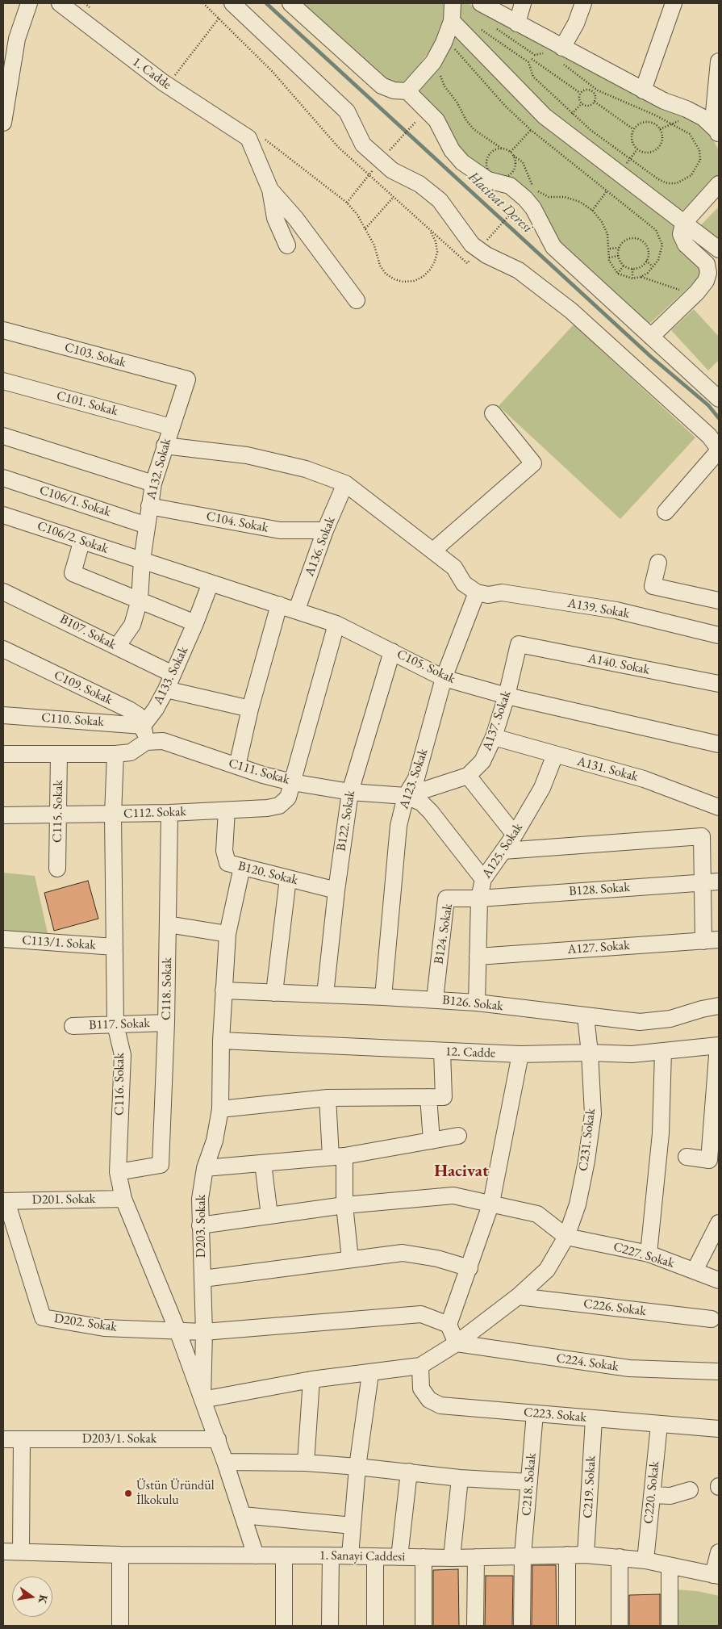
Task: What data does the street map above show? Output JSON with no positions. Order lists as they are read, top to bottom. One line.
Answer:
{"streets":{"street":["1. Cadde","C103. Sokak","C101. Sokak","A132. Sokak","C106/1. Sokak","C104. Sokak","C106/2. Sokak","A136. Sokak","A139. Sokak","B107. Sokak","A140. Sokak","C105. Sokak","A133. Sokak","C109. Sokak","C110. Sokak","A137. Sokak","A131. Sokak","C111. Sokak","A123. Sokak","C115. Sokak","C112. Sokak","B122. Sokak","A125. Sokak","B120. Sokak","B128. Sokak","B124. Sokak","C113/1. Sokak","A127. Sokak","C118. Sokak","B126. Sokak","B117. Sokak","12. Cadde","C116. Sokak","C231. Sokak","D201. Sokak","D203. Sokak","C227. Sokak","C226. Sokak","D202. Sokak","C224. Sokak","C223. Sokak","D203/1. Sokak","C218. Sokak","C219. Sokak","C220. Sokak","1. Sanayi Caddesi"]},"crossings":[["C103. Sokak","A132. Sokak"],["C101. Sokak","A132. Sokak"],["A132. Sokak","C106/1. Sokak"],["A132. Sokak","C104. Sokak"],["A132. Sokak","C106/2. Sokak"],["A132. Sokak","C105. Sokak"],["C104. Sokak","A136. Sokak"],["C106/2. Sokak","C105. Sokak"],["A136. Sokak","C105. Sokak"],["A139. Sokak","A123. Sokak"],["B107. Sokak","A133. Sokak"],["A140. Sokak","A137. Sokak"],["C105. Sokak","A133. Sokak"],["C105. Sokak","A137. Sokak"],["C105. Sokak","A123. Sokak"],["C105. Sokak","C112. Sokak"],["C105. Sokak","B122. Sokak"],["A133. Sokak","C109. Sokak"],["A133. Sokak","C110. Sokak"],["C109. Sokak","C110. Sokak"],["C109. Sokak","C111. Sokak"],["A137. Sokak","A131. Sokak"],["A137. Sokak","C111. Sokak"],["A137. Sokak","A123. Sokak"],["A131. Sokak","A125. Sokak"],["C111. Sokak","A123. Sokak"],["C111. Sokak","C112. Sokak"],["C111. Sokak","B122. Sokak"],["C111. Sokak","A125. Sokak"],["A123. Sokak","B126. Sokak"],["C115. Sokak","C112. Sokak"],["C112. Sokak","B120. Sokak"],["C112. Sokak","C118. Sokak"],["C112. Sokak","C116. Sokak"],["B122. Sokak","B120. Sokak"],["B122. Sokak","B126. Sokak"],["A125. Sokak","B128. Sokak"],["A125. Sokak","B124. Sokak"],["A125. Sokak","A127. Sokak"],["A125. Sokak","B126. Sokak"],["B120. Sokak","D203. Sokak"],["B128. Sokak","B124. Sokak"],["B124. Sokak","B126. Sokak"],["C113/1. Sokak","C116. Sokak"],["C118. Sokak","B117. Sokak"],["C118. Sokak","C116. Sokak"],["B126. Sokak","C231. Sokak"],["B126. Sokak","D203. Sokak"],["B117. Sokak","C116. Sokak"],["12. Cadde","C231. Sokak"],["12. Cadde","D203. Sokak"],["C116. Sokak","D201. Sokak"],["C116. Sokak","D203. Sokak"],["C116. Sokak","D202. Sokak"],["C231. Sokak","C227. Sokak"],["C231. Sokak","C226. Sokak"],["C231. Sokak","C224. Sokak"],["C231. Sokak","C223. Sokak"],["D201. Sokak","D202. Sokak"],["D203. Sokak","D203/1. Sokak"],["D203. Sokak","1. Sanayi Caddesi"],["C223. Sokak","C218. Sokak"],["C223. Sokak","C219. Sokak"],["C223. Sokak","C220. Sokak"],["C218. Sokak","1. Sanayi Caddesi"],["C219. Sokak","1. Sanayi Caddesi"],["C220. Sokak","1. Sanayi Caddesi"]],"districts":["Hacivat"],"water":["Hacivat Deresi"],"places":["Üstün Üründül İlkokulu"],"north":"right"}
